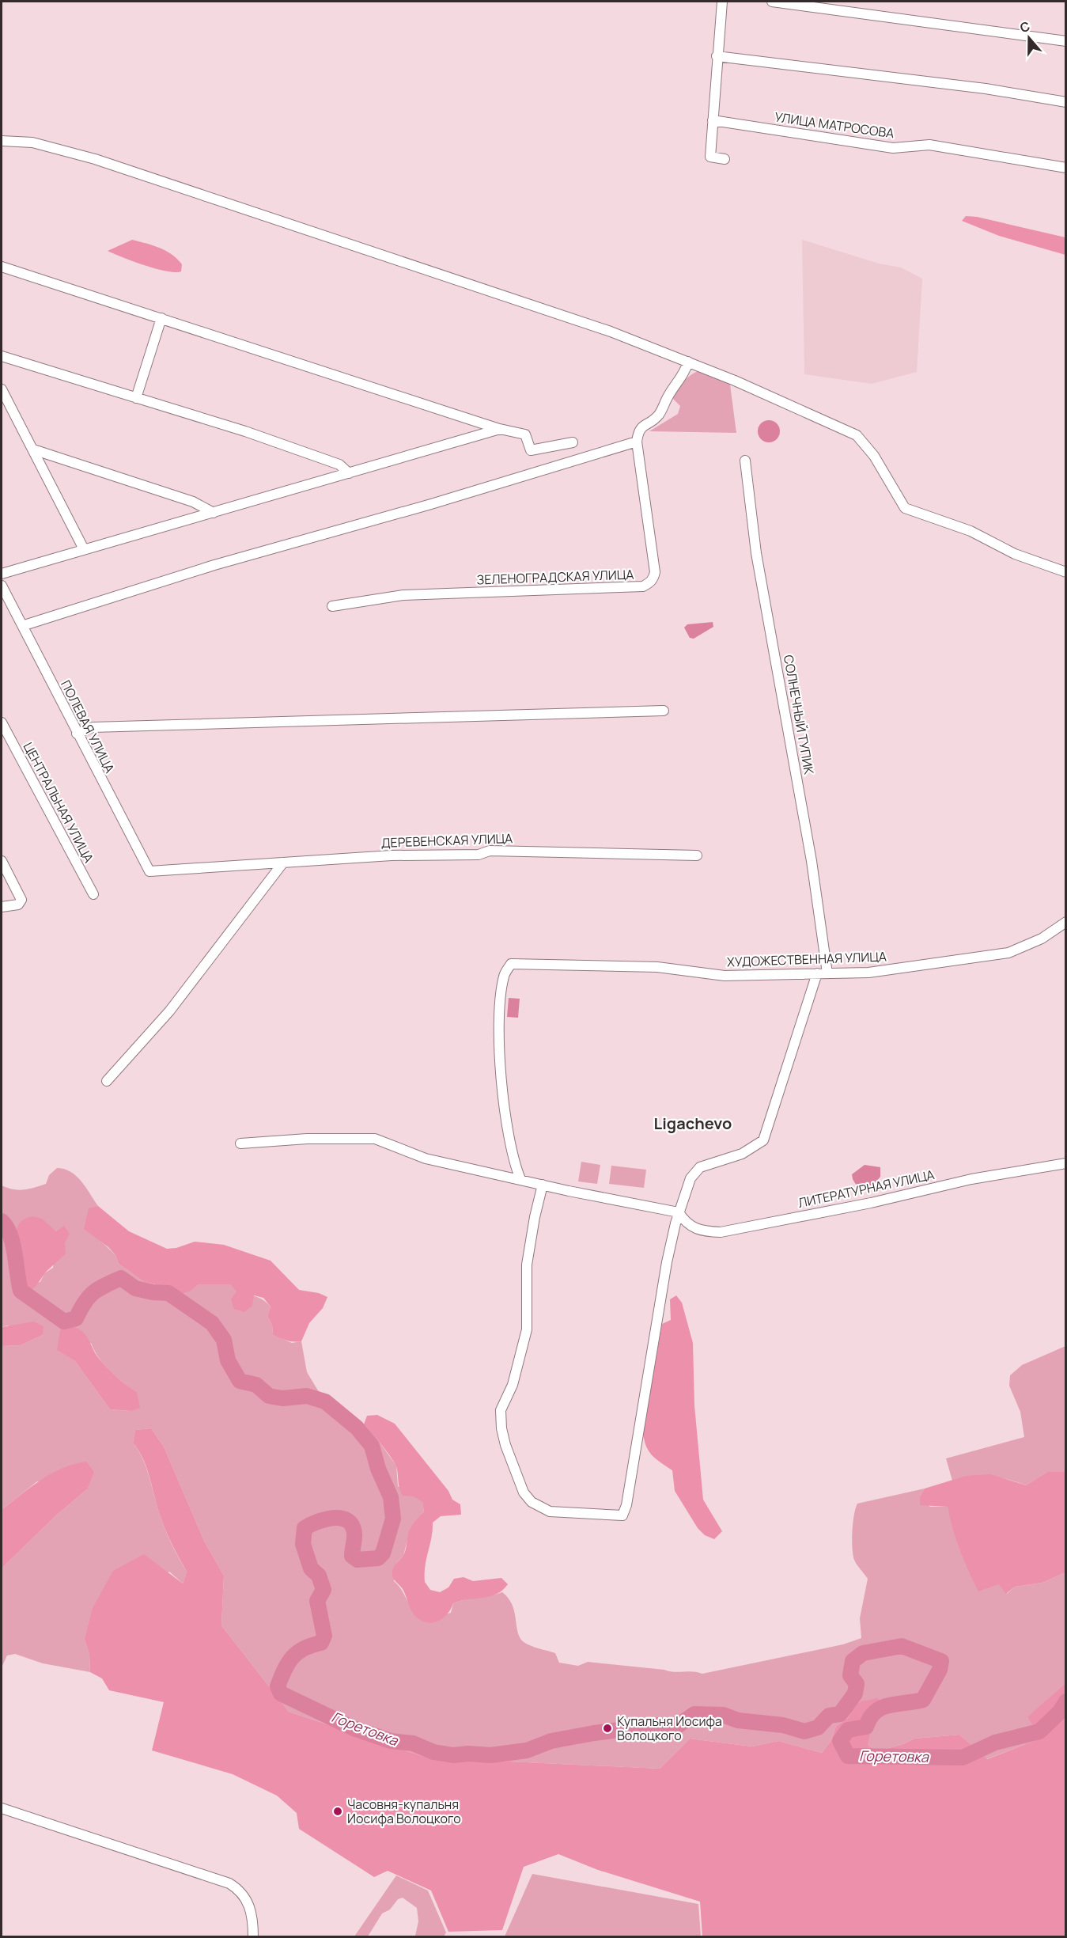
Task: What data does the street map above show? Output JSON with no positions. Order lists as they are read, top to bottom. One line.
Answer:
{"streets":{"street":["УЛИЦА МАТРОСОВА","ЗЕЛЕНОГРАДСКАЯ УЛИЦА","СОЛНЕЧНЫЙ ТУПИК","ПОЛЕВАЯ УЛИЦА","ЦЕНТРАЛЬНАЯ УЛИЦА","ДЕРЕВЕНСКАЯ УЛИЦА","ХУДОЖЕСТВЕННАЯ УЛИЦА","ЛИТЕРАТУРНАЯ УЛИЦА"]},"crossings":[["СОЛНЕЧНЫЙ ТУПИК","ХУДОЖЕСТВЕННАЯ УЛИЦА"],["ПОЛЕВАЯ УЛИЦА","ДЕРЕВЕНСКАЯ УЛИЦА"]],"districts":["Ligachevo"],"water":["Горетовка"],"places":["Купальня Иосифа Волоцкого","Часовня-купальня Иосифа Волоцкого"],"north":"top"}
